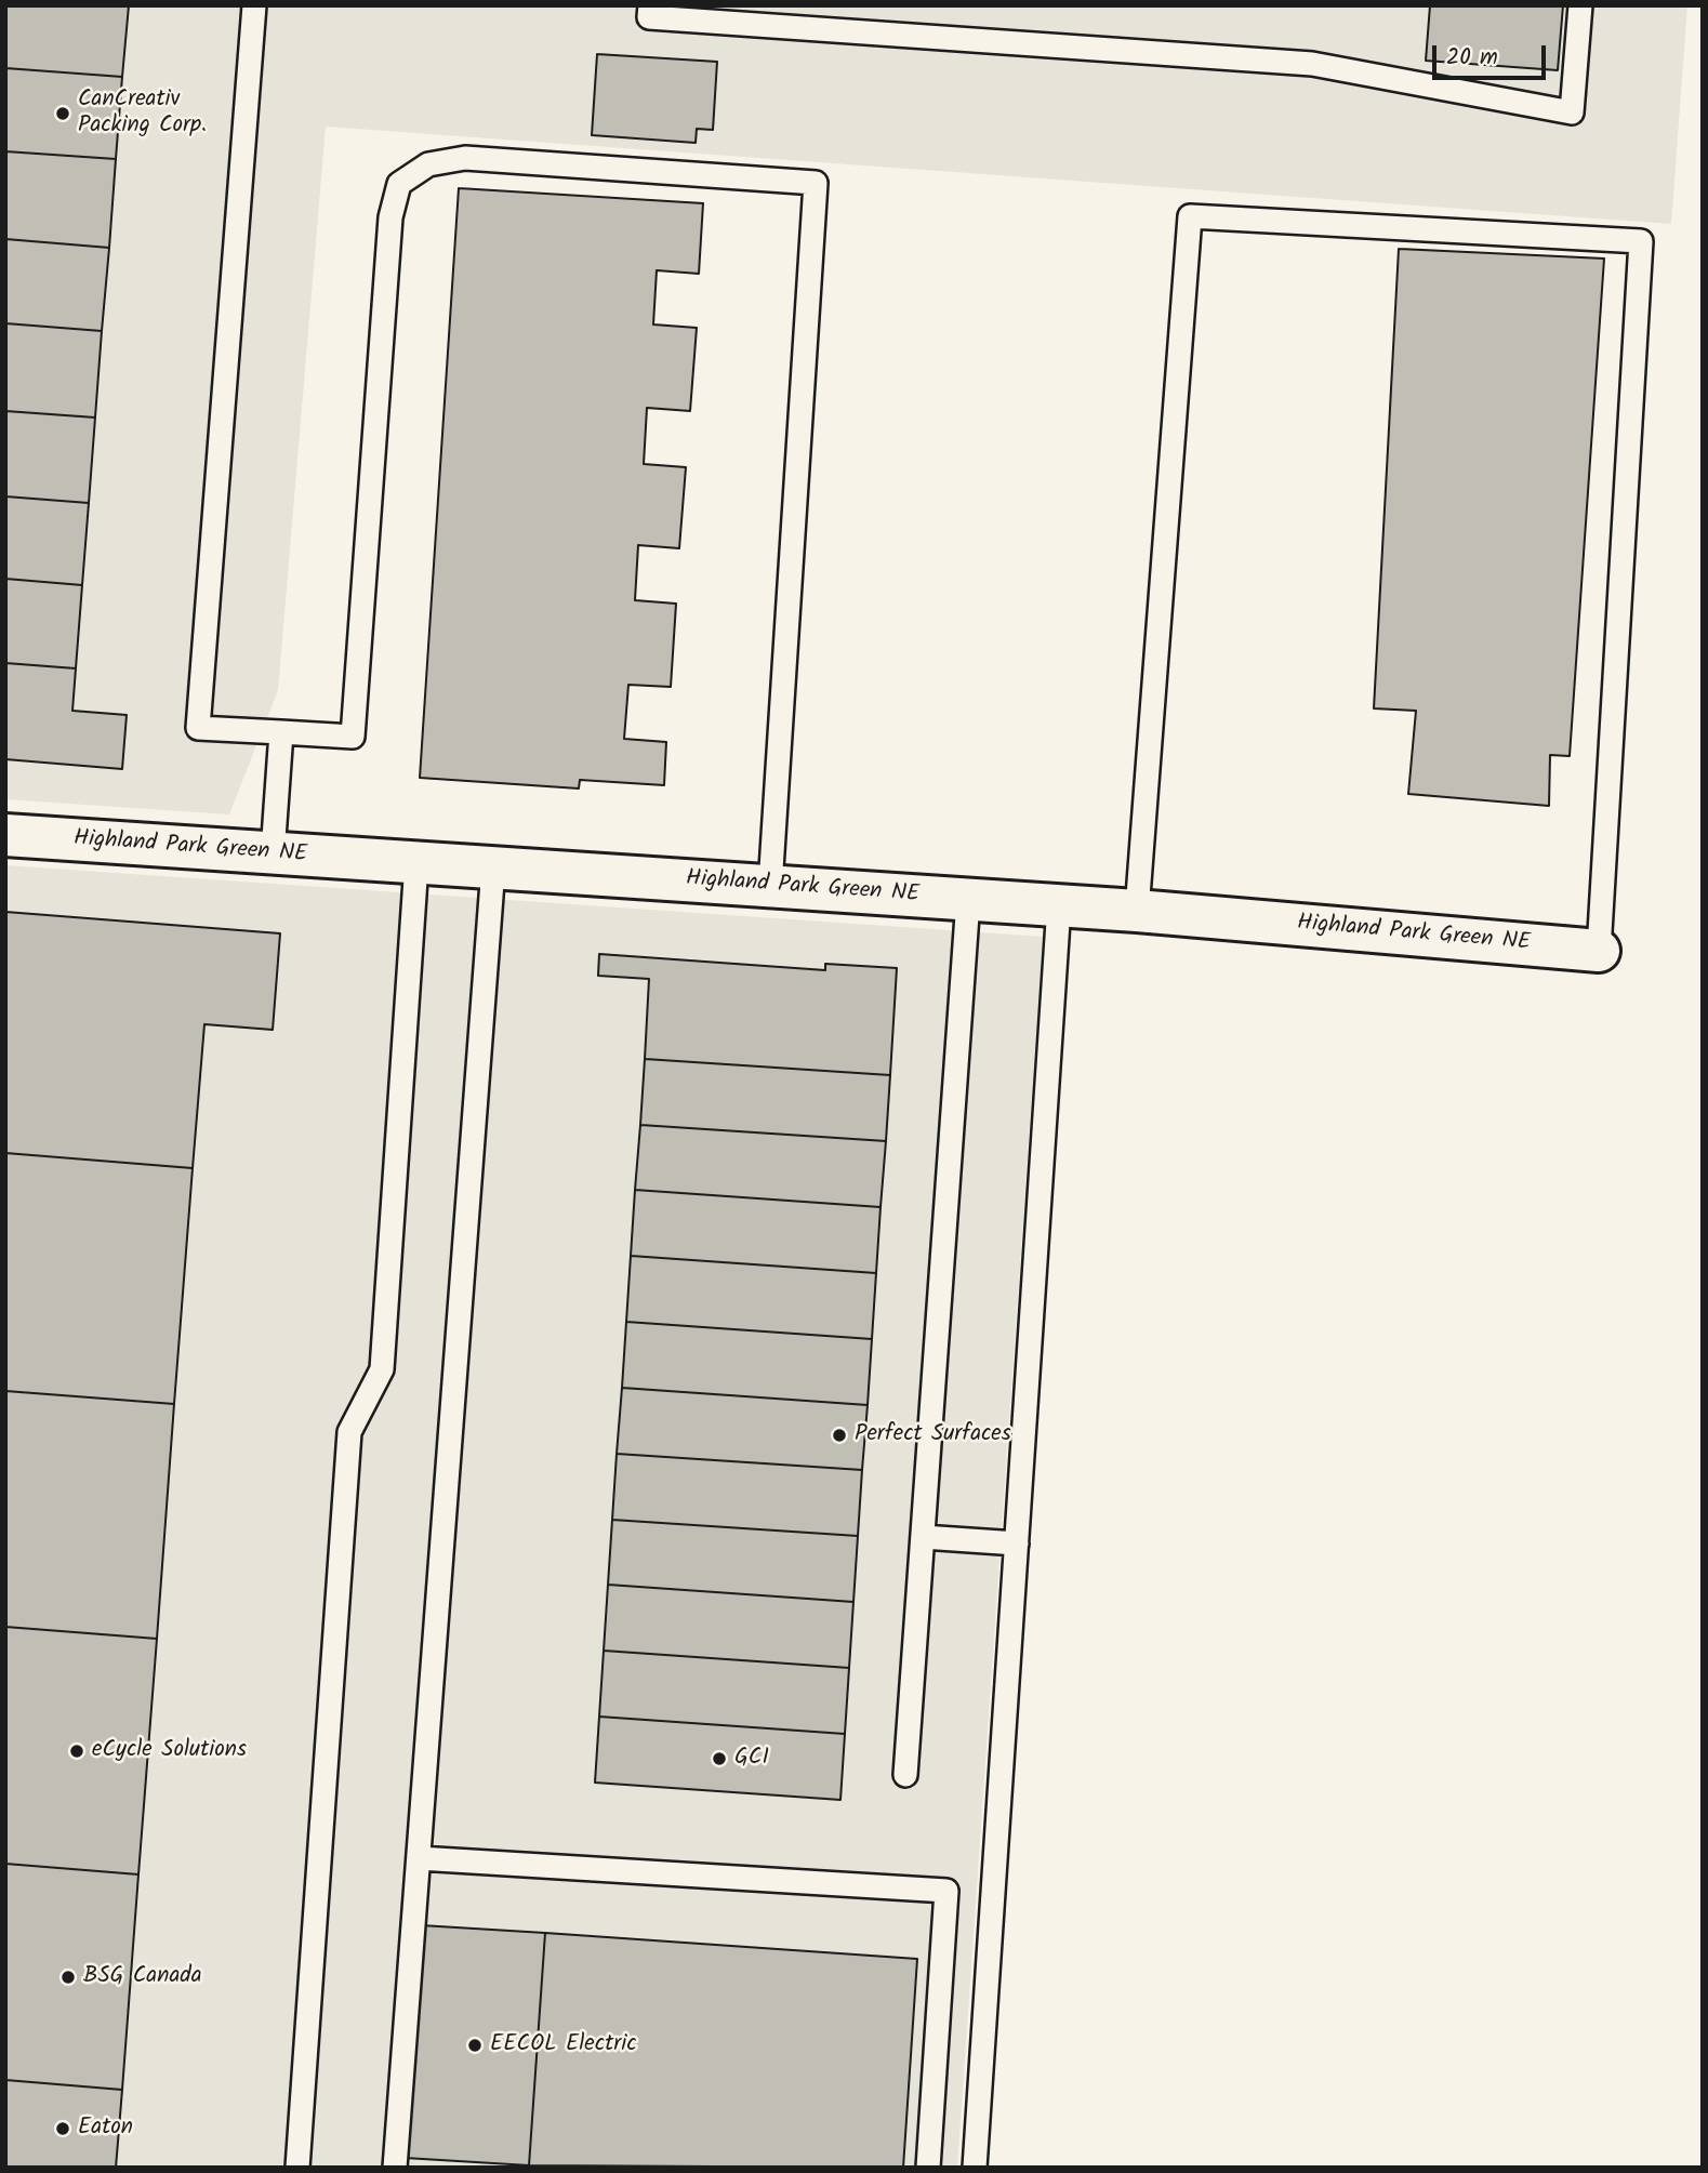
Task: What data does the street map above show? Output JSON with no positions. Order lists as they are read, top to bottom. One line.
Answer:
{"streets":{"street":["Highland Park Green NE"]},"places":["CanCreativ Packing Corp.","Perfect Surfaces","eCycle Solutions","GCI","BSG Canada","EECOL Electric","Eaton"],"scale_bar":"20 m"}
